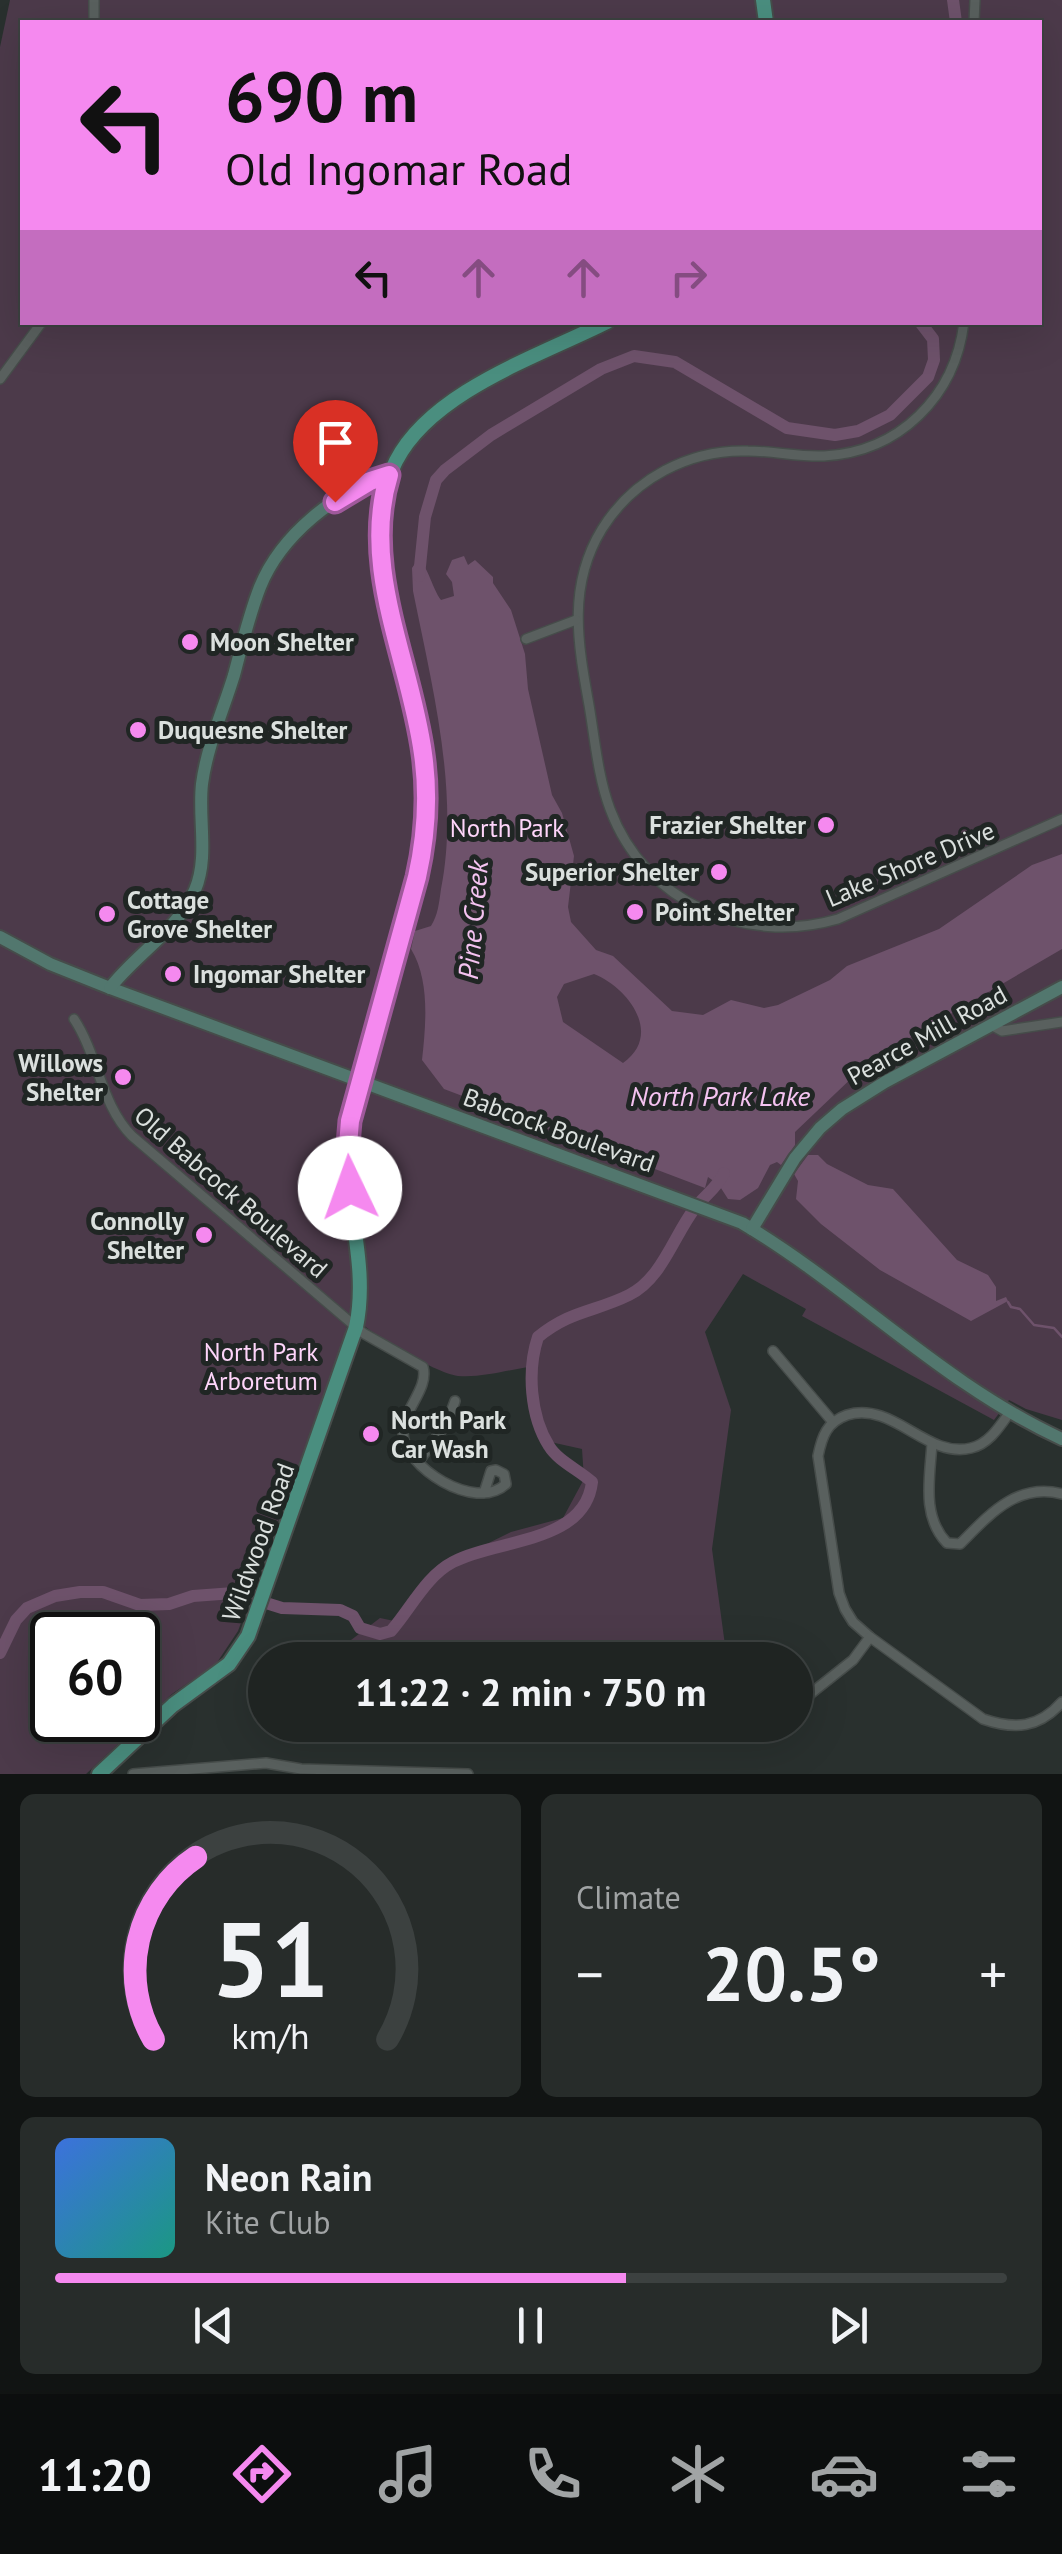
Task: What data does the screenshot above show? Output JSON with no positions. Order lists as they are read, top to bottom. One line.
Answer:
{"streets":{"main road":["Pearce Mill Road","Babcock Boulevard","Wildwood Road"],"street":["Lake Shore Drive","Old Babcock Boulevard"]},"crossings":[["Pearce Mill Road","Babcock Boulevard"],["Babcock Boulevard","Wildwood Road"],["Old Babcock Boulevard","Wildwood Road"]],"water":["Pine Creek","North Park Lake"],"parks":["North Park","North Park Arboretum"],"places":["Moon Shelter","Duquesne Shelter","Frazier Shelter","Superior Shelter","Point Shelter","Cottage Grove Shelter","Ingomar Shelter","Willows Shelter","Connolly Shelter","North Park Car Wash"],"page":{"turn":["690 m","Old Ingomar Road"],"limit":"60","trip":"11:22 · 2 min · 750 m","tile":"Climate","heat":["−","20.5°","+"],"song":["Neon Rain","Kite Club"],"tabs":"11:20","gauge":["51","km/h"]}}
